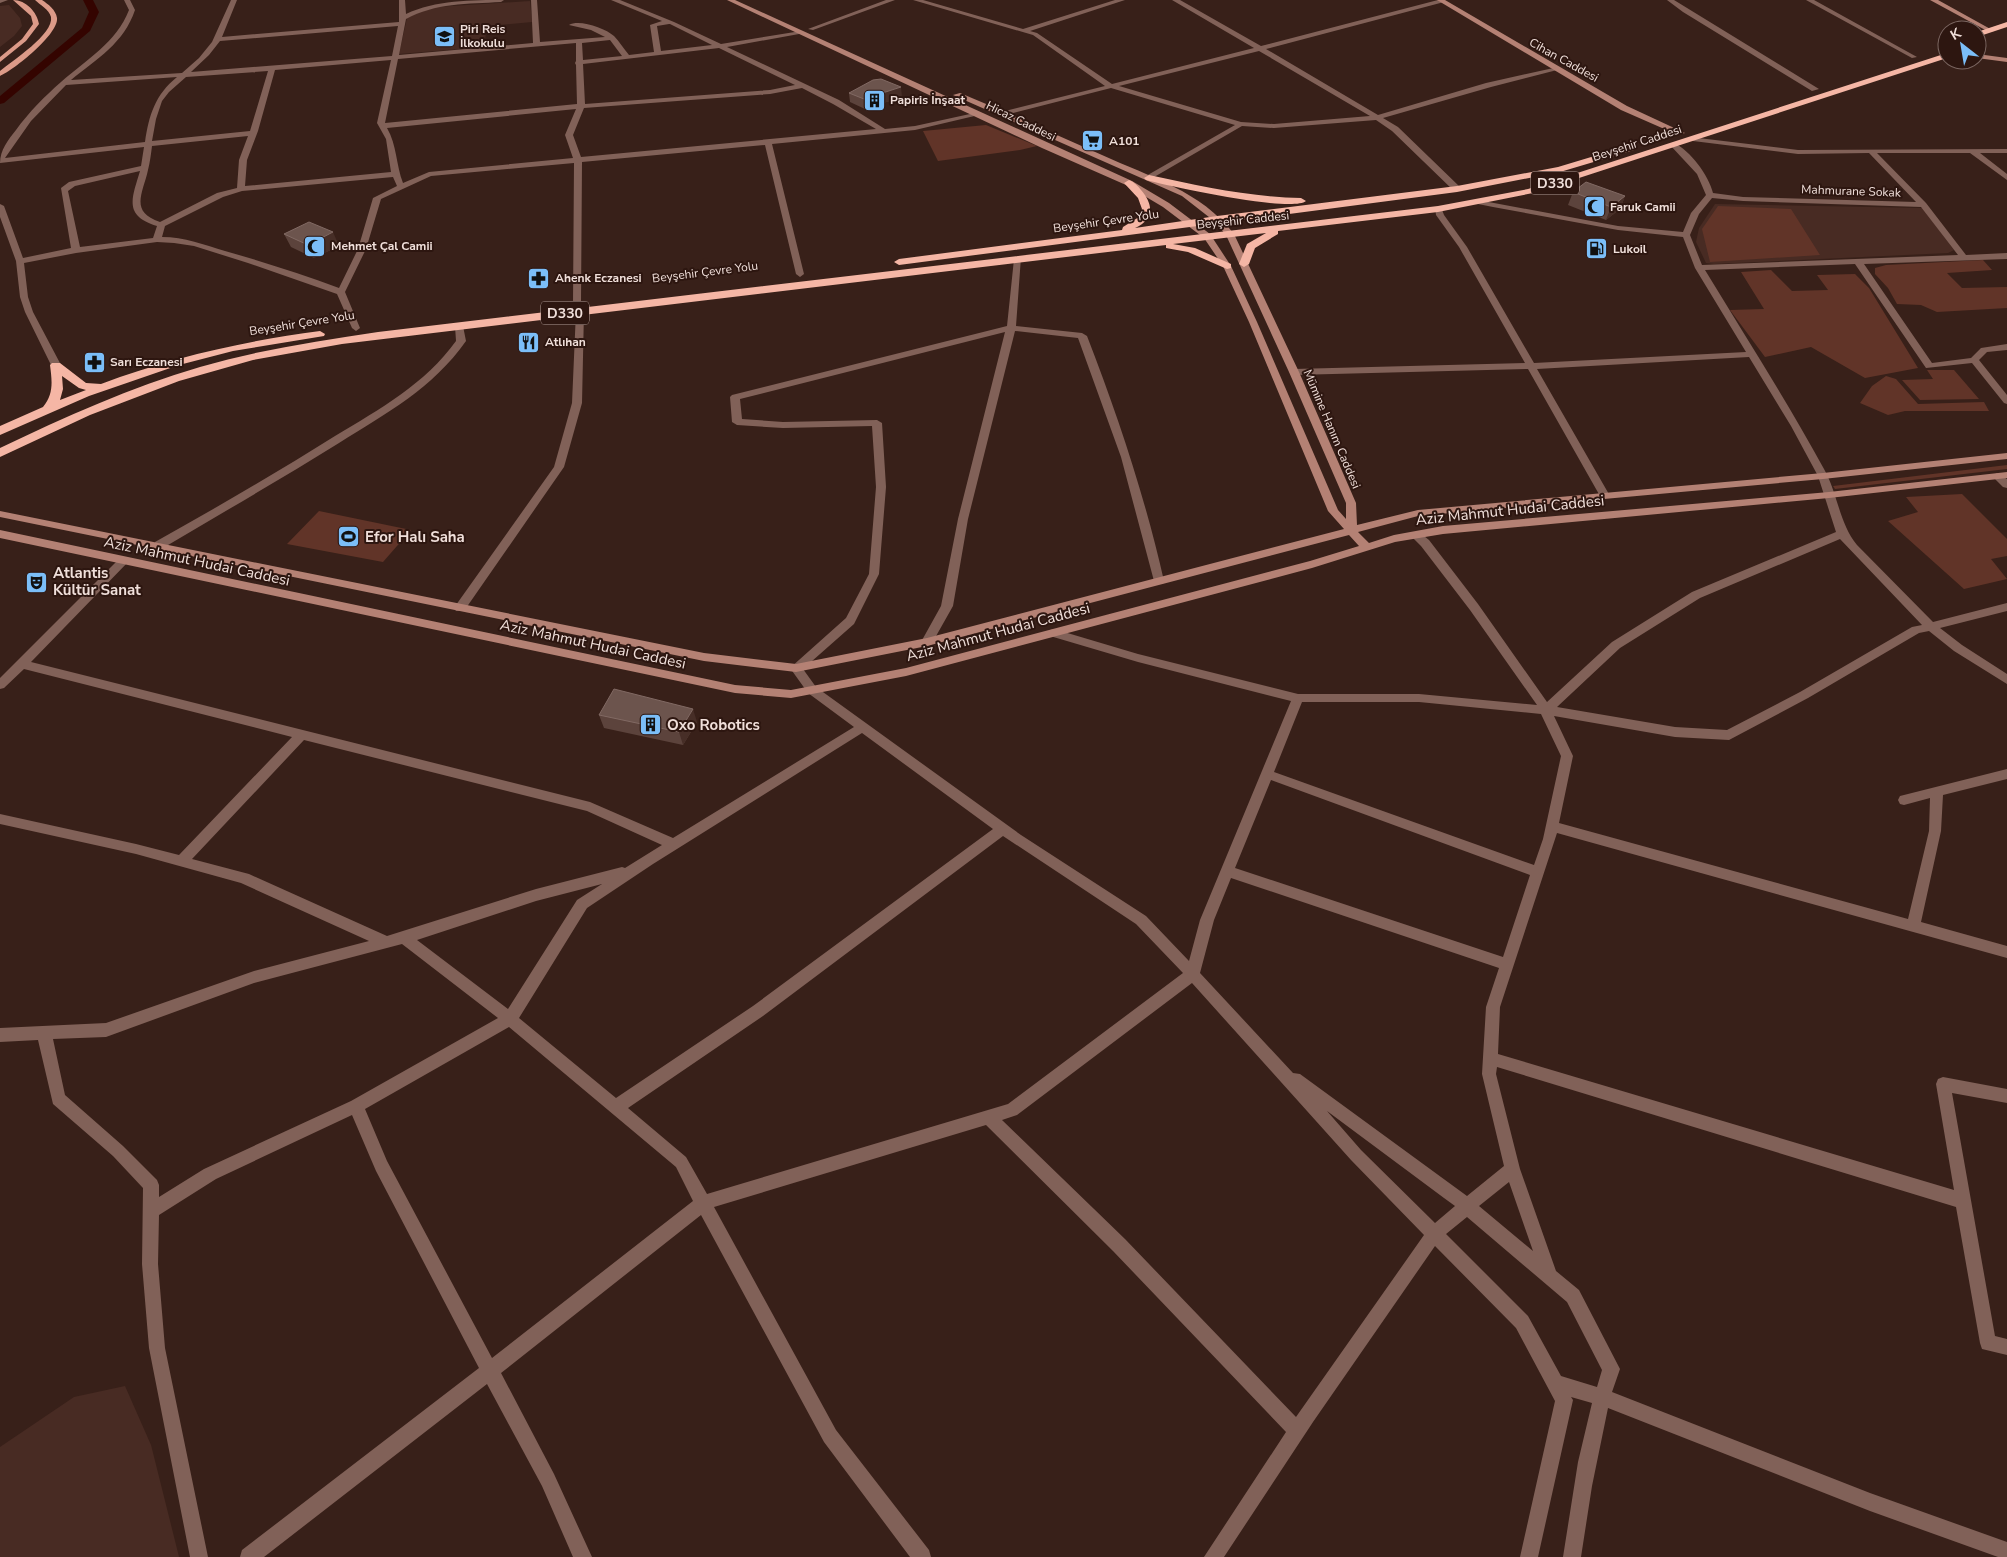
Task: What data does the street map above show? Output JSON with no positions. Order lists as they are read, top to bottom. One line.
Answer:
{"streets":{"highway":["Beyşehir Caddesi","D330","Beyşehir Çevre Yolu"],"street":["Cihan Caddesi","Hicaz Caddesi","Mahmurane Sokak","Mümine Hanım Caddesi","Aziz Mahmut Hudai Caddesi"]},"crossings":[["Cihan Caddesi","Beyşehir Caddesi"],["Hicaz Caddesi","Beyşehir Caddesi"],["Hicaz Caddesi","Beyşehir Çevre Yolu"],["Hicaz Caddesi","Mümine Hanım Caddesi"],["Beyşehir Caddesi","Beyşehir Çevre Yolu"],["Beyşehir Caddesi","Mümine Hanım Caddesi"],["Mümine Hanım Caddesi","Aziz Mahmut Hudai Caddesi"]],"places":{"school or university":["Piri Reis İlkokulu"],"building":["Papiris İnşaat","Oxo Robotics"],"supermarket":["A101"],"mosque":["Faruk Camii","Mehmet Çal Camii"],"fuel station":["Lukoil"],"pharmacy":["Ahenk Eczanesi","Sarı Eczanesi"],"restaurant":["Atlıhan"],"sports":["Efor Halı Saha"],"theatre":["Atlantis Kültür Sanat"]},"north":"top left"}
